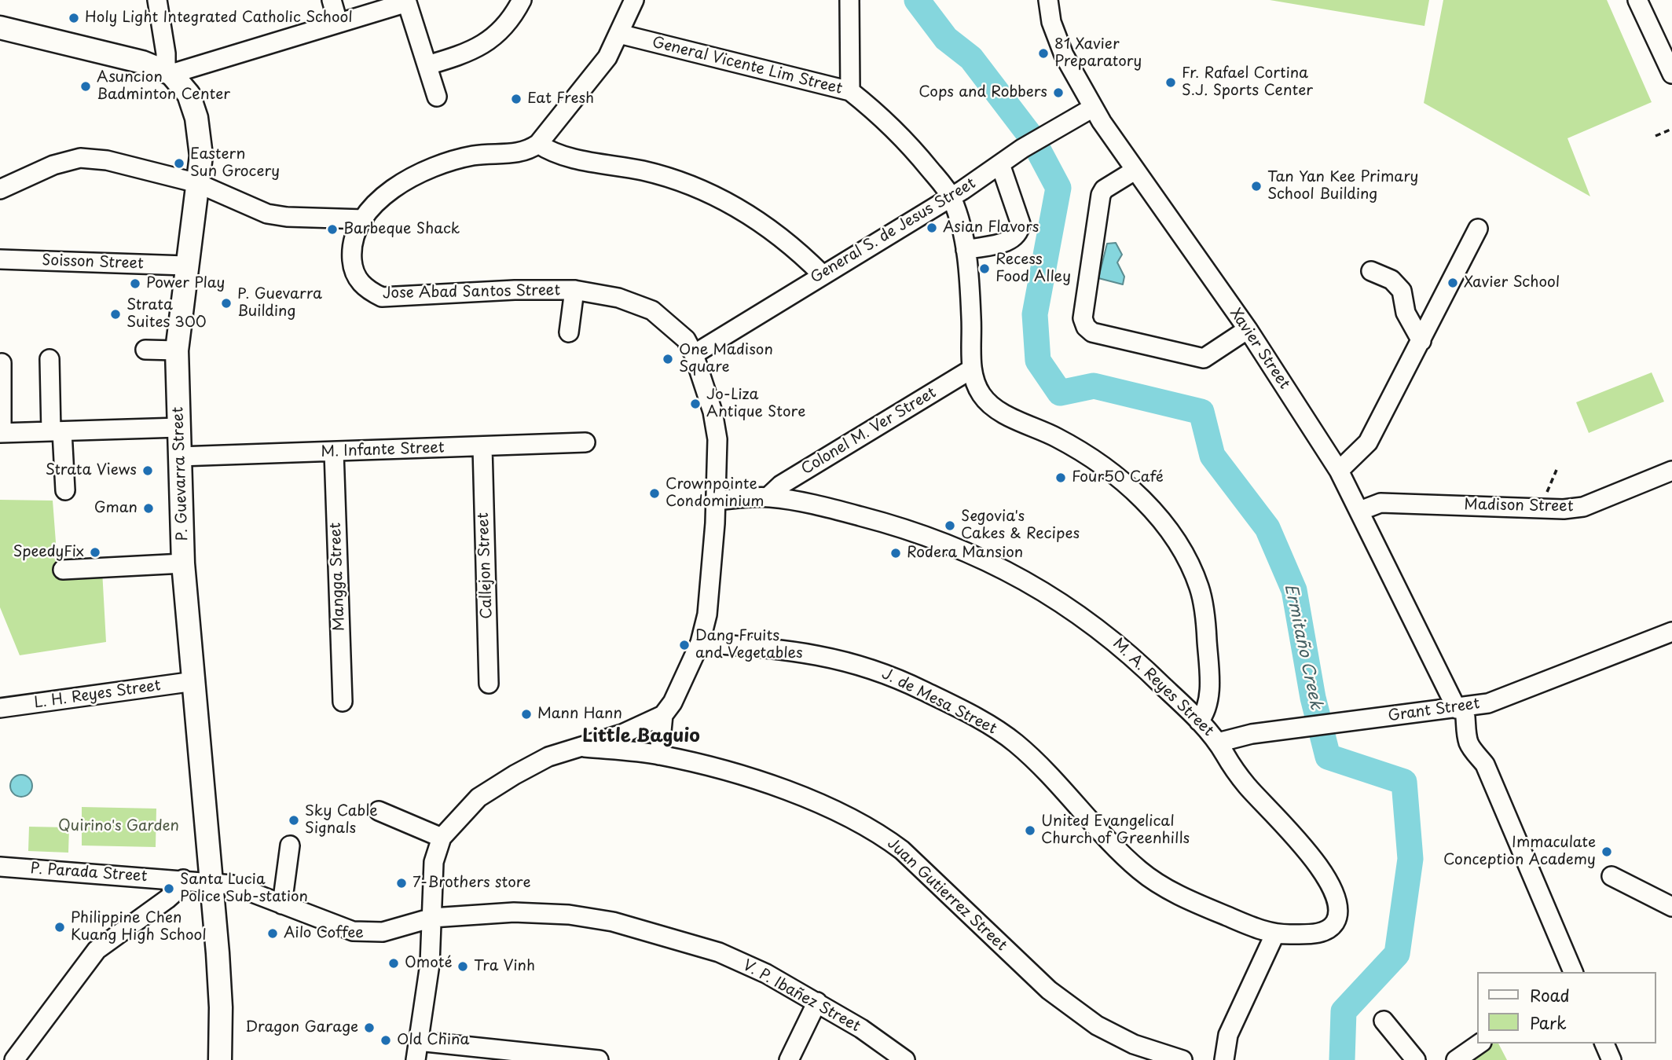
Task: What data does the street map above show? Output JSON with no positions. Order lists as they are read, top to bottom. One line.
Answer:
{"streets":{"main road":["P. Guevarra Street"],"street":["General Vicente Lim Street","General S. de Jesus Street","Soisson Street","Jose Abad Santos Street","Xavier Street","Colonel M. Ver Street","M. Infante Street","Madison Street","Callejon Street","Mangga Street","M. A. Reyes Street","L. H. Reyes Street","J. de Mesa Street","Grant Street","P. Parada Street","Juan Gutierrez Street","V. P. Ibañez Street"]},"crossings":[["General Vicente Lim Street","General S. de Jesus Street"],["General Vicente Lim Street","Colonel M. Ver Street"],["General Vicente Lim Street","M. A. Reyes Street"],["General S. de Jesus Street","Jose Abad Santos Street"],["General S. de Jesus Street","Xavier Street"],["Soisson Street","P. Guevarra Street"],["Jose Abad Santos Street","M. A. Reyes Street"],["Jose Abad Santos Street","J. de Mesa Street"],["Jose Abad Santos Street","Juan Gutierrez Street"],["Xavier Street","Madison Street"],["Xavier Street","Grant Street"],["Colonel M. Ver Street","M. A. Reyes Street"],["M. Infante Street","P. Guevarra Street"],["M. Infante Street","Callejon Street"],["M. Infante Street","Mangga Street"],["P. Guevarra Street","L. H. Reyes Street"],["P. Guevarra Street","P. Parada Street"],["P. Guevarra Street","V. P. Ibañez Street"],["M. A. Reyes Street","J. de Mesa Street"],["M. A. Reyes Street","Grant Street"],["P. Parada Street","V. P. Ibañez Street"]],"districts":["Little Baguio"],"water":["Ermitaño Creek"],"parks":["Quirino's Garden"],"places":["Holy Light Integrated Catholic School","81 Xavier Preparatory","Fr. Rafael Cortina S.J. Sports Center","Asuncion Badminton Center","Cops and Robbers","Eat Fresh","Eastern Sun Grocery","Tan Yan Kee Primary School Building","Asian Flavors","Barbeque Shack","Recess Food Alley","Xavier School","Power Play","P. Guevarra Building","Strata Suites 300","One Madison Square","Jo-Liza Antique Store","Strata Views","Four50 Café","Crownpointe Condominium","Gman","Segovia's Cakes & Recipes","SpeedyFix","Rodera Mansion","Dang Fruits and Vegetables","Mann Hann","Sky Cable Signals","United Evangelical Church of Greenhills","Immaculate Conception Academy","7-Brothers store","Santa Lucia Police Sub-station","Philippine Chen Kuang High School","Ailo Coffee","Omoté","Tra Vinh","Dragon Garage","Old China"],"legend":["Road","Park"]}
